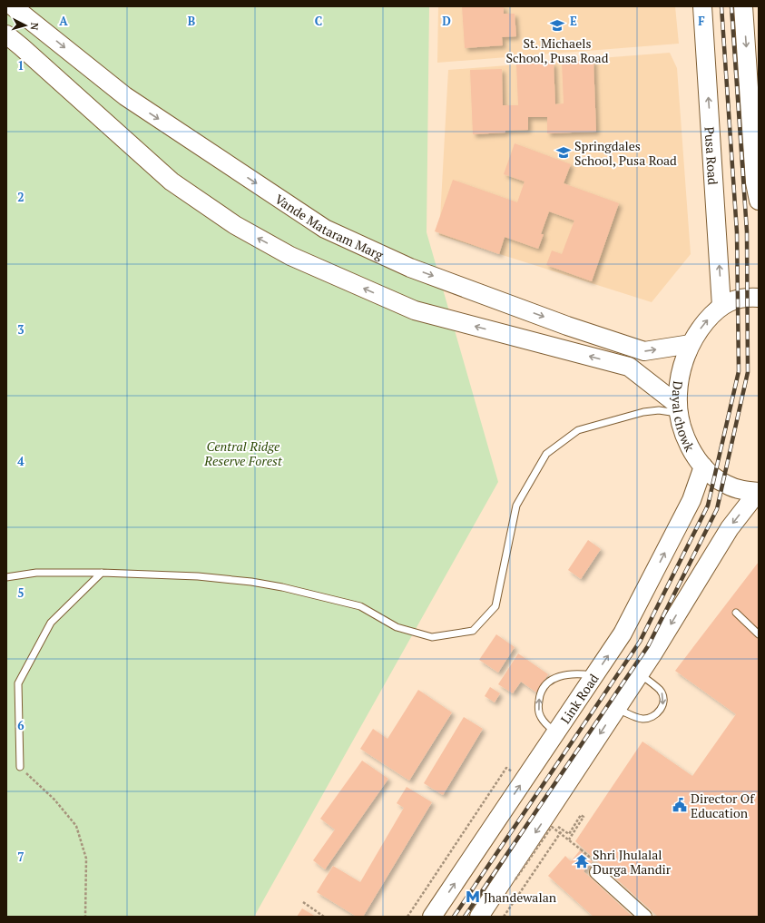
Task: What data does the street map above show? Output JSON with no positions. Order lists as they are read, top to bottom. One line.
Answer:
{"streets":{"main road":["Pusa Road","Vande Mataram Marg","Dayal chowk","Link Road"]},"crossings":[["Pusa Road","Dayal chowk"],["Vande Mataram Marg","Dayal chowk"],["Dayal chowk","Link Road"]],"parks":["Central Ridge Reserve Forest"],"places":{"school or university":["St. Michaels School, Pusa Road","Springdales School, Pusa Road"],"public building":["Director Of Education"],"temple":["Shri Jhulalal Durga Mandir"],"metro station":["Jhandewalan"]},"north":"right","grid":{"columns":["A","B","C","D","E","F"],"rows":["1","2","3","4","5","6","7"]}}
